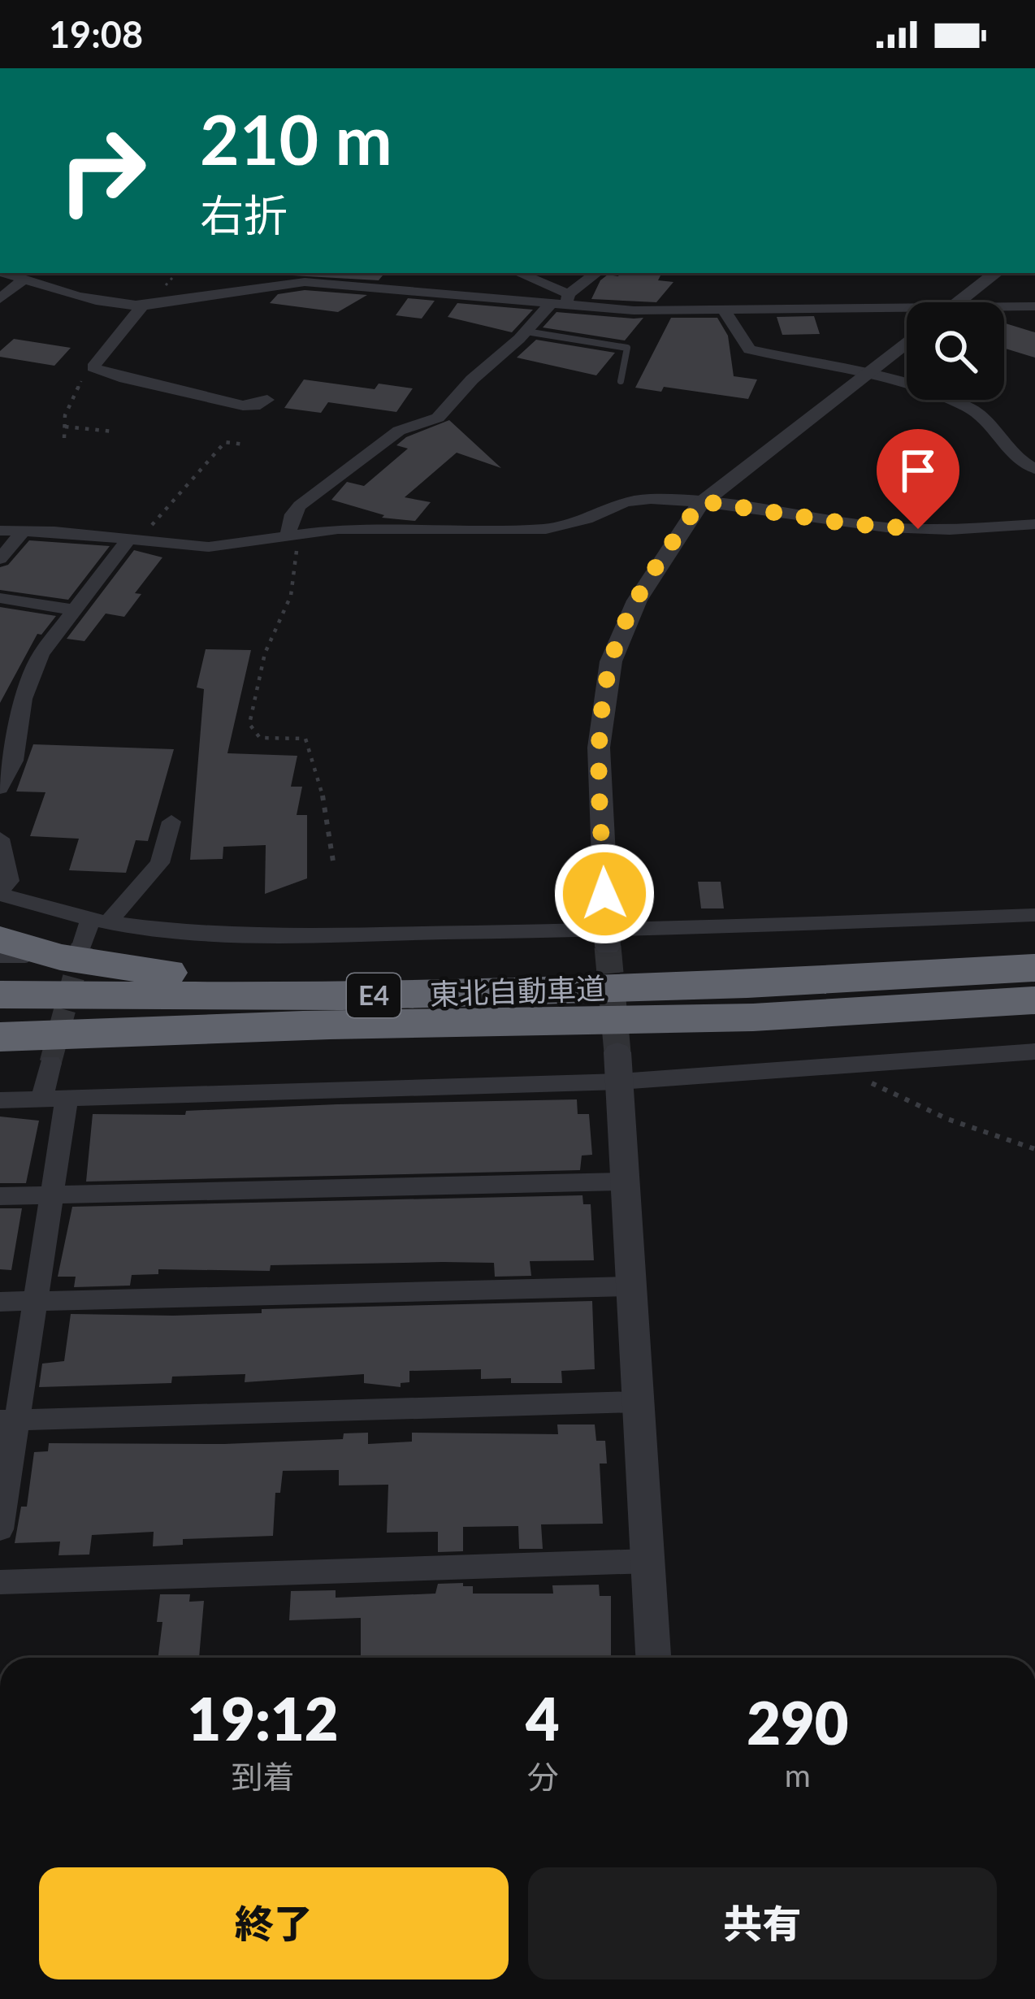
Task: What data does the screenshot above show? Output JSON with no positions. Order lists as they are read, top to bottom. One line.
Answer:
{"streets":{"highway":["東北自動車道","E4"]},"page":{"status":"19:08","turn":["210 m","右折"],"eta":["19:12","到着","4","分","290","m"],"buttons":["終了","共有"]}}
